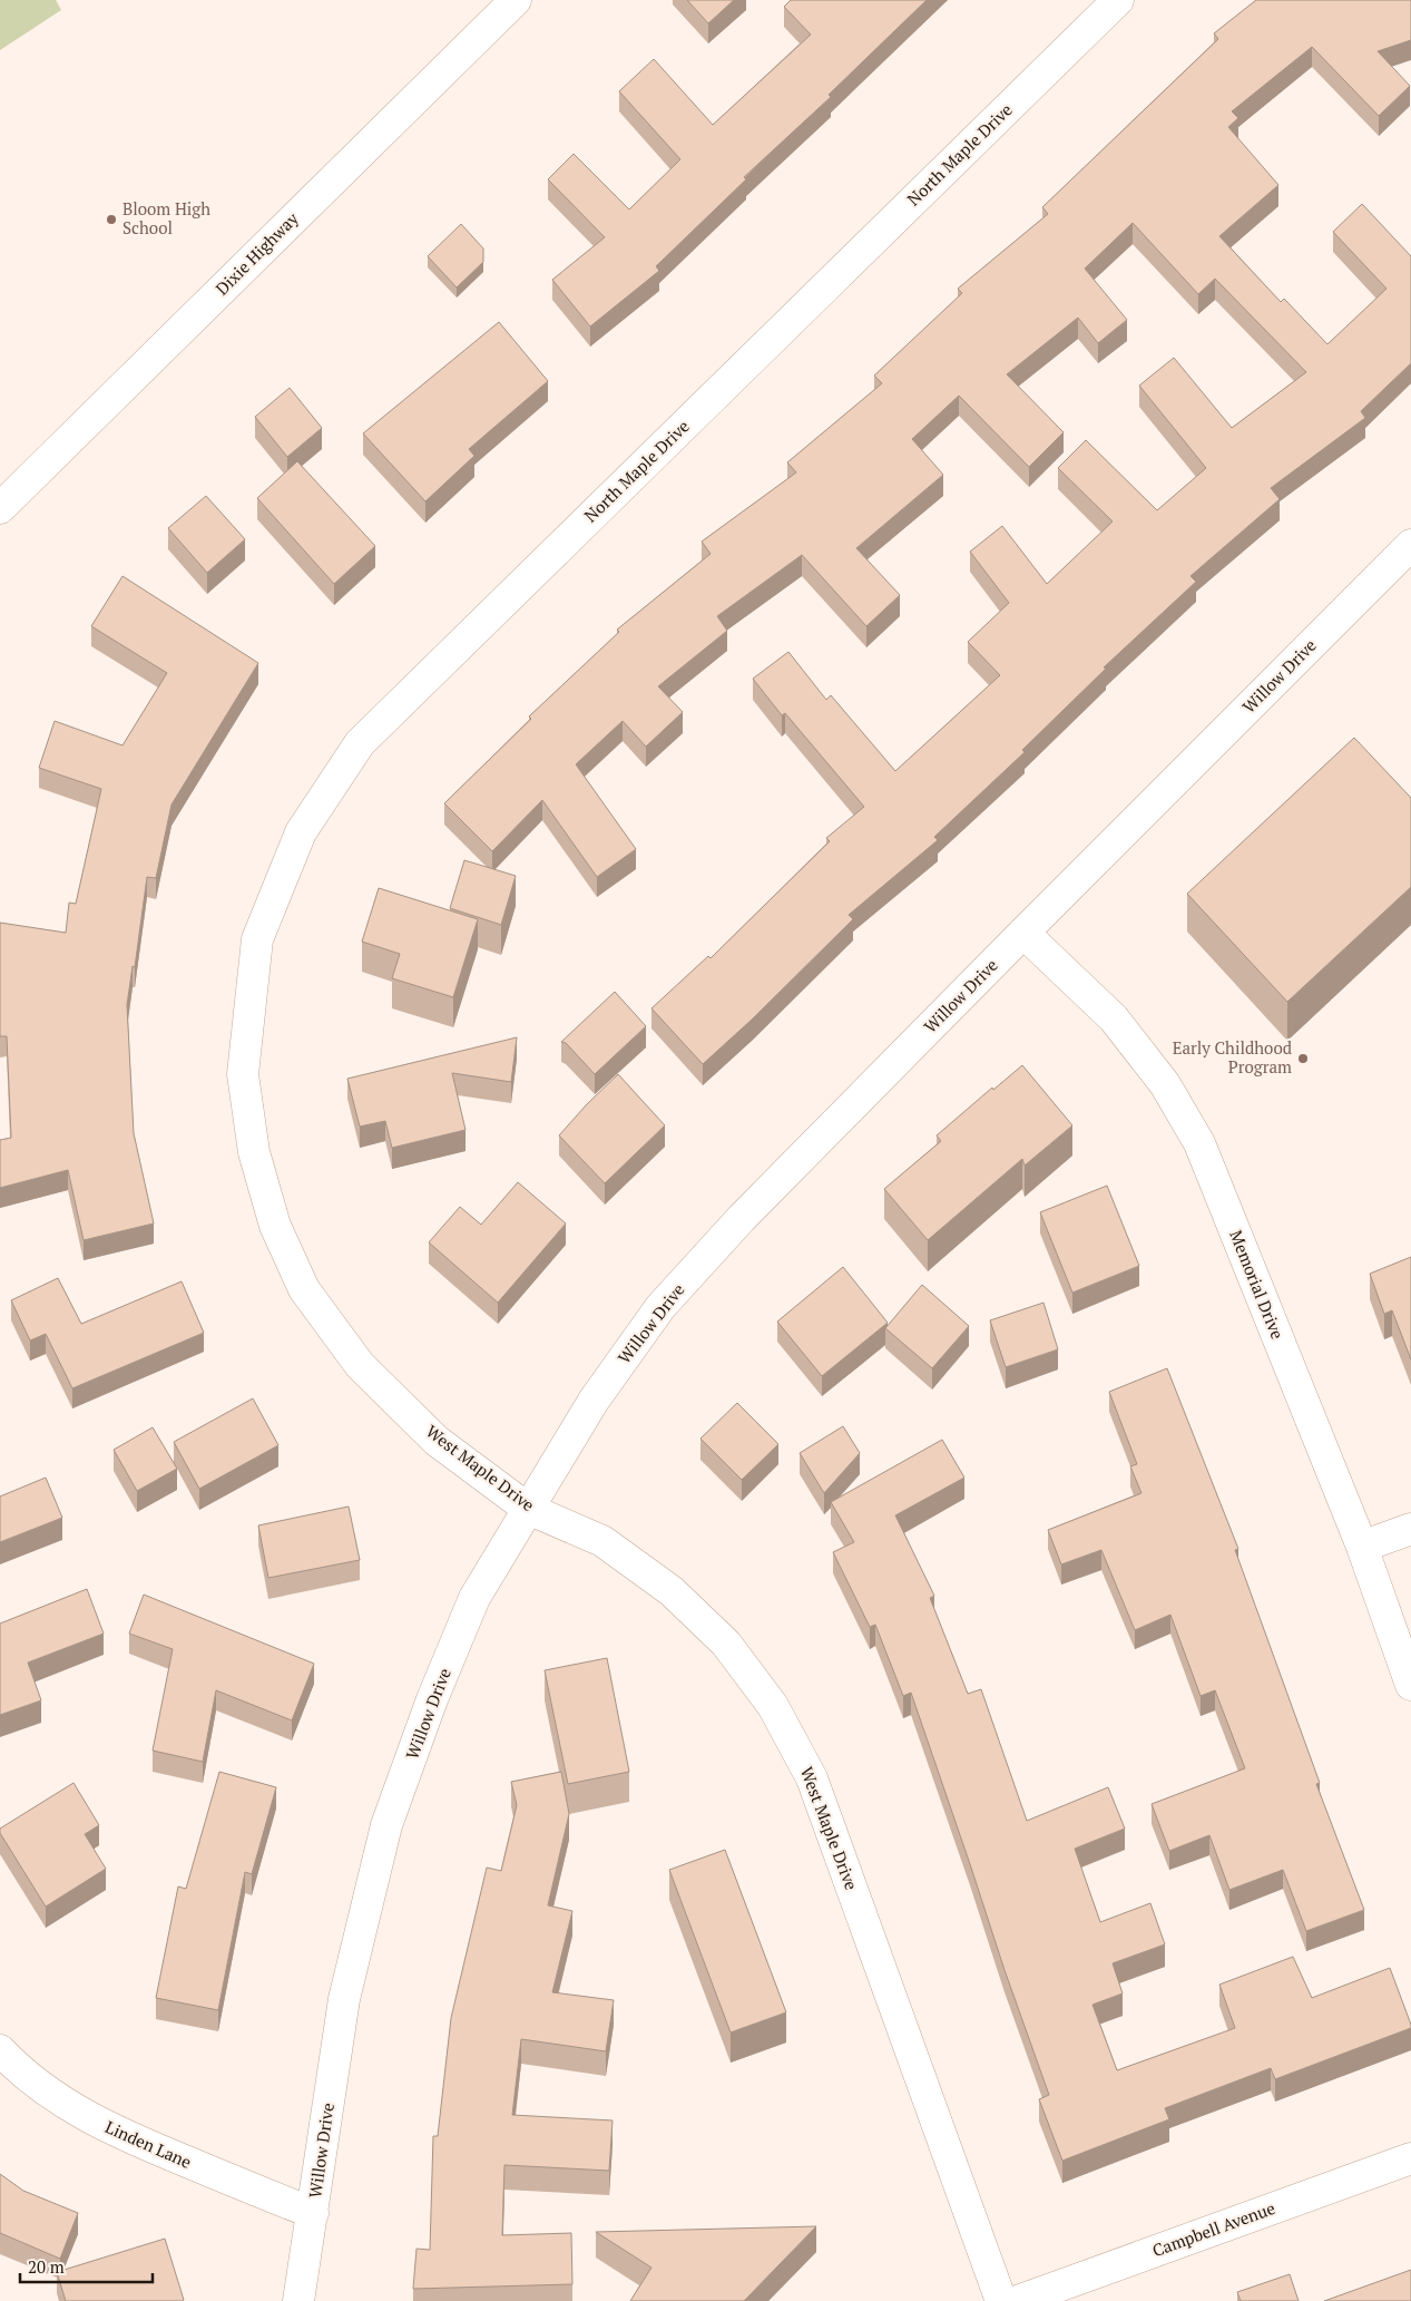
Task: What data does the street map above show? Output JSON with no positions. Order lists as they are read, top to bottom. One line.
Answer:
{"streets":{"street":["North Maple Drive","Dixie Highway","Willow Drive","Memorial Drive","West Maple Drive","Linden Lane","Campbell Avenue"]},"crossings":[["North Maple Drive","West Maple Drive"],["Willow Drive","Memorial Drive"],["Willow Drive","West Maple Drive"],["Willow Drive","Linden Lane"]],"places":["Bloom High School","Early Childhood Program"],"scale_bar":"20 m"}
